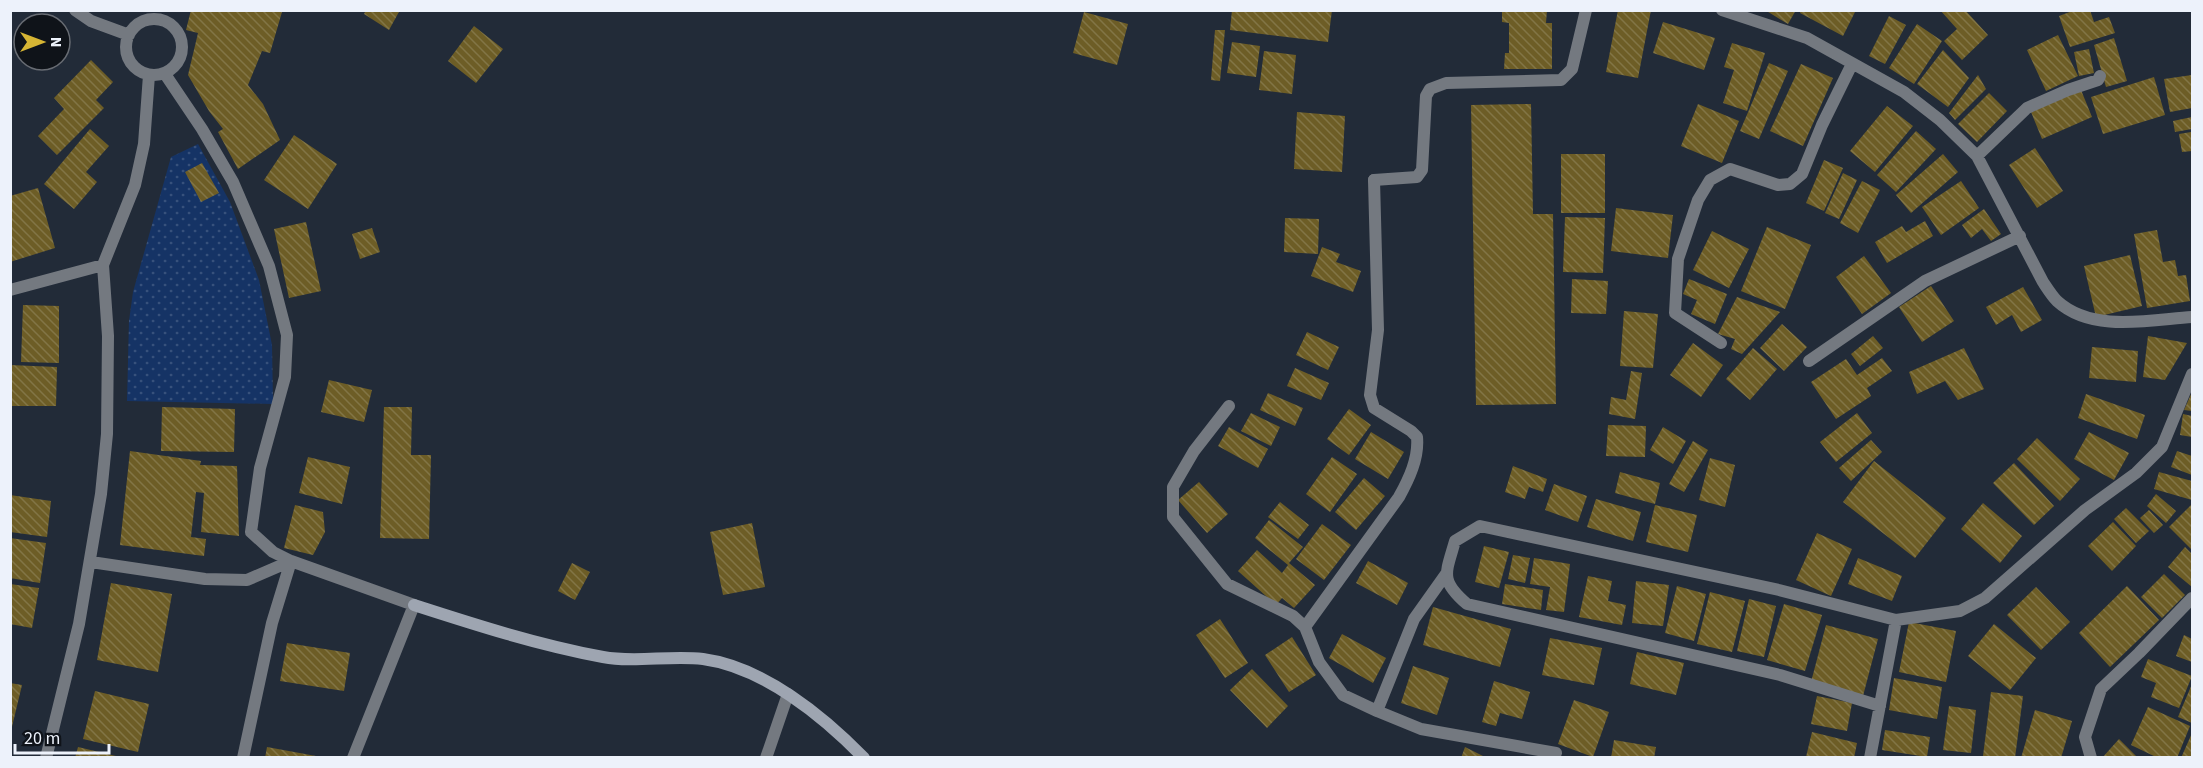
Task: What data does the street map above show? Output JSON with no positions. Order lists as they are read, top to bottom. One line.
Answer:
{"scale_bar":"20 m","north":"right"}
